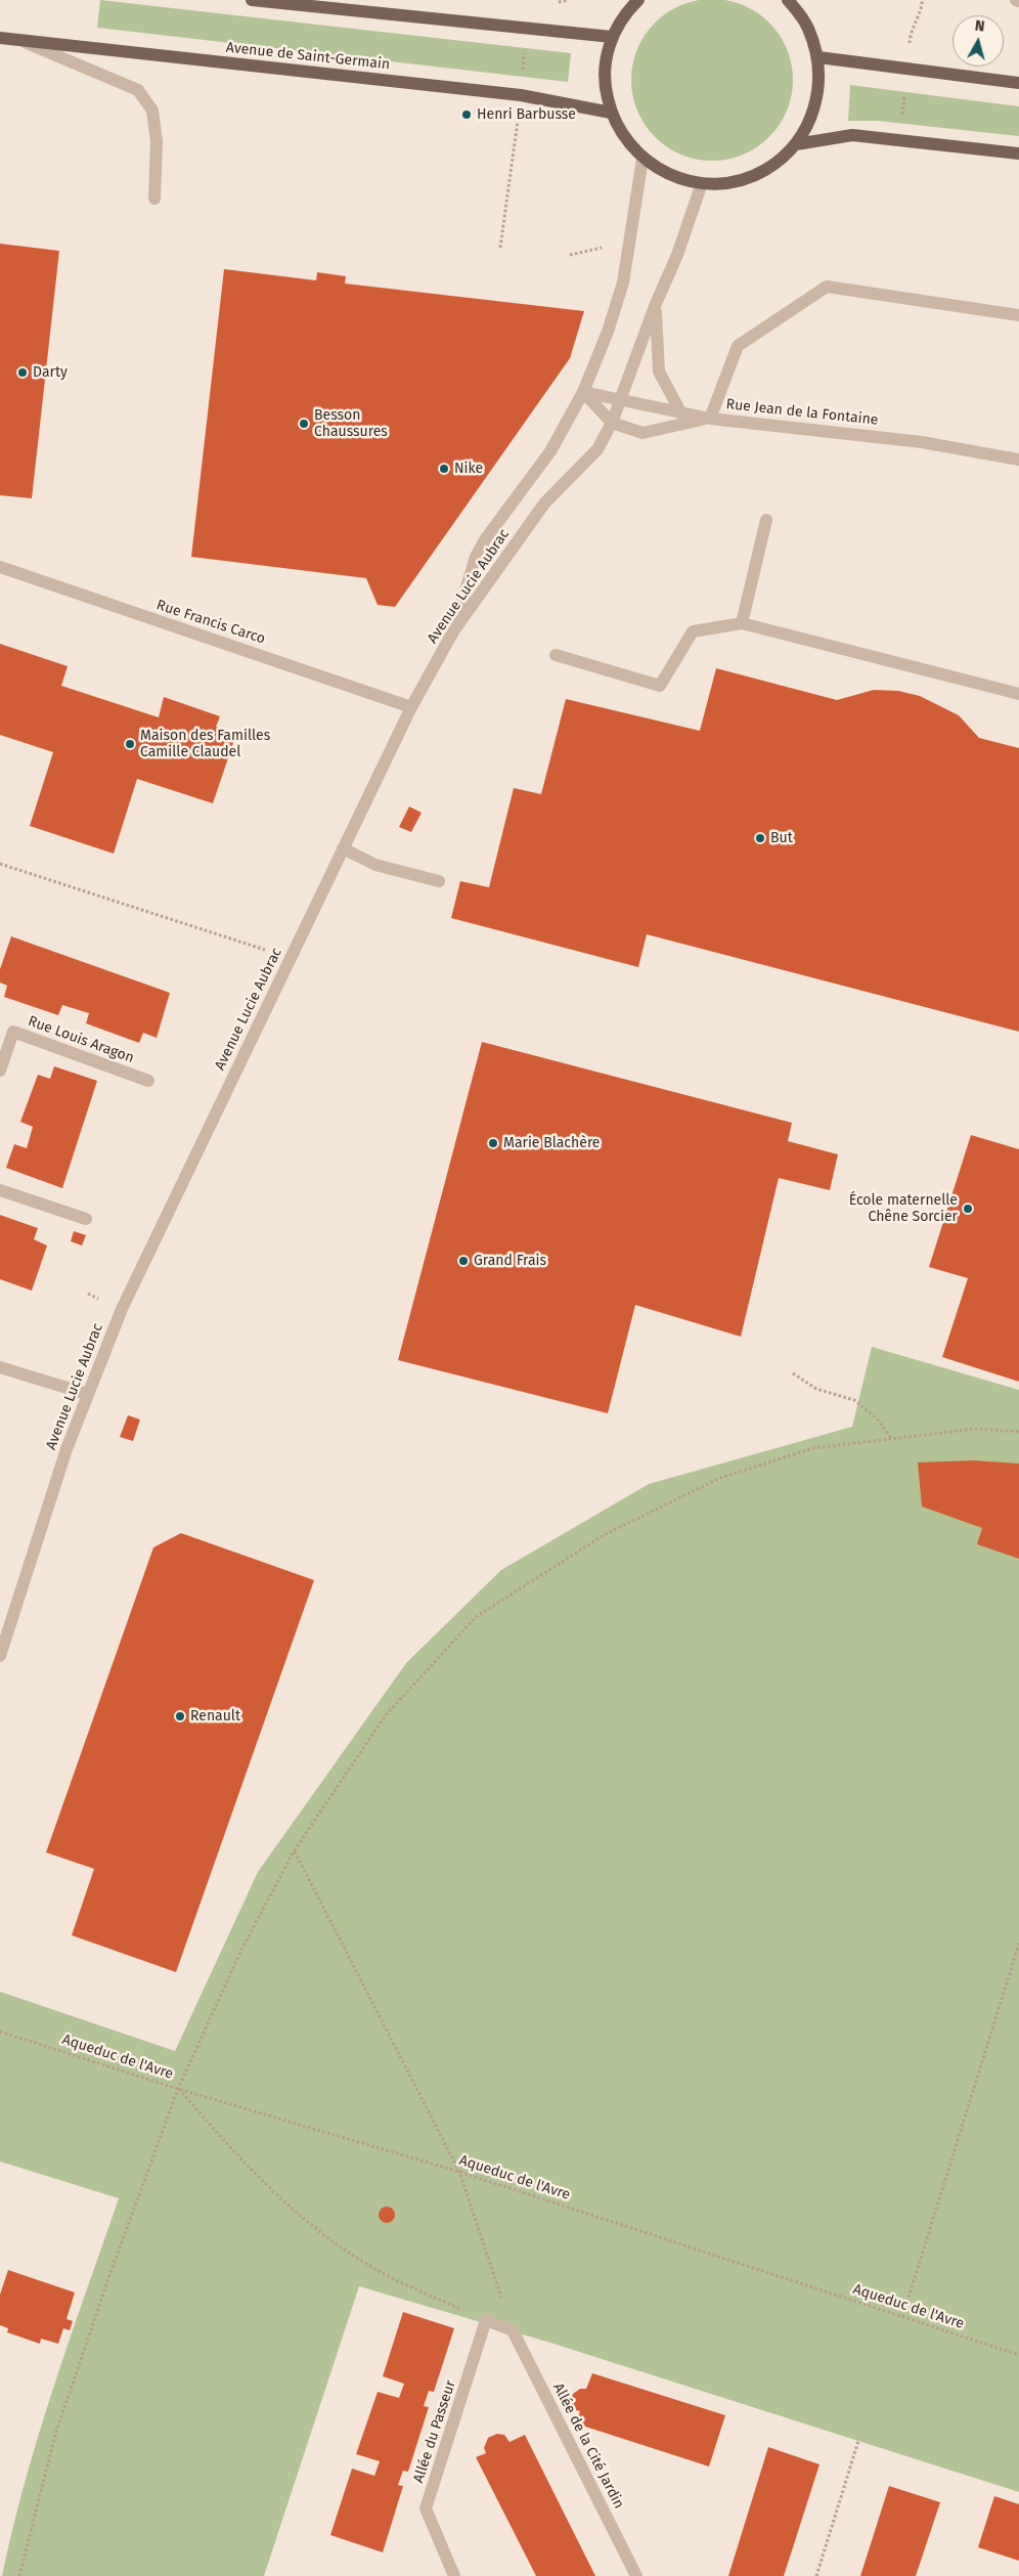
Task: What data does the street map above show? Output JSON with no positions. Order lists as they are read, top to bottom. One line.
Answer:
{"streets":{"main road":["Avenue de Saint-Germain"],"street":["Rue Jean de la Fontaine","Avenue Lucie Aubrac","Rue Francis Carco","Rue Louis Aragon","Allée du Passeur","Allée de la Cité Jardin"],"path":["Aqueduc de l'Avre"]},"crossings":[["Rue Jean de la Fontaine","Avenue Lucie Aubrac"],["Avenue Lucie Aubrac","Rue Francis Carco"]],"places":["Henri Barbusse","Darty","Besson Chaussures","Nike","Maison des Familles Camille Claudel","But","Marie Blachère","École maternelle Chêne Sorcier","Grand Frais","Renault"],"north":"top"}
